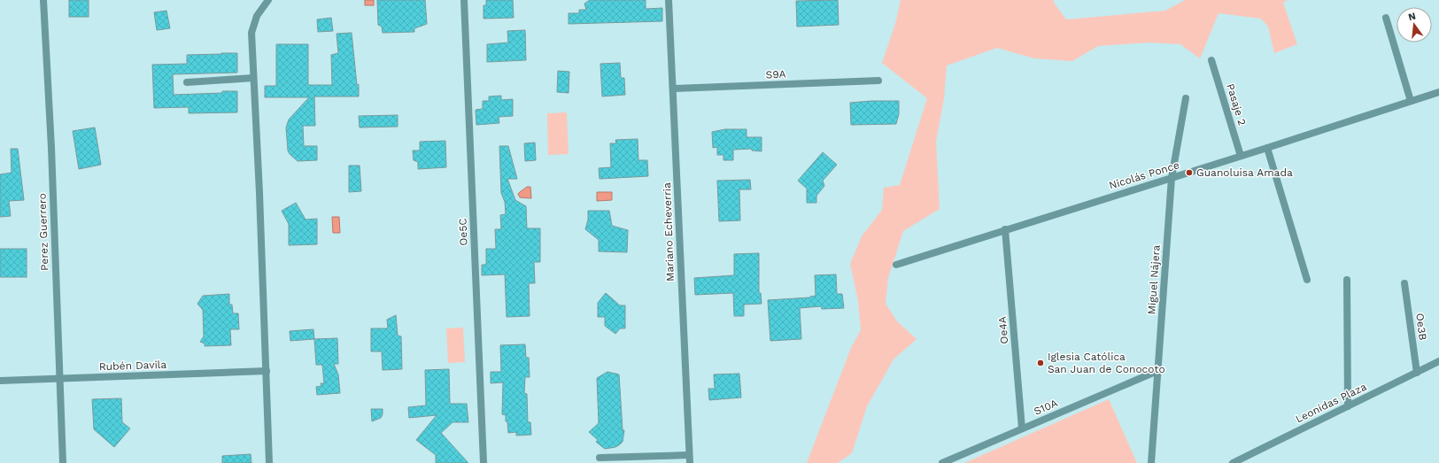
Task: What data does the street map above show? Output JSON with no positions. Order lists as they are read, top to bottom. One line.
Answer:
{"streets":{"street":["S9A","Pasaje 2","Nicolás Ponce","Perez Guerrero","Oe5C","Mariano Echeverria","Miguel Nájera","Oe3B","Oe4A","Rubén Davila","Leonidas Plaza","S10A"]},"crossings":[["S9A","Mariano Echeverria"],["Pasaje 2","Nicolás Ponce"],["Nicolás Ponce","Miguel Nájera"],["Nicolás Ponce","Oe4A"],["Perez Guerrero","Rubén Davila"],["Miguel Nájera","S10A"],["Oe3B","Leonidas Plaza"],["Oe4A","S10A"]],"places":["Guanoluisa Amada","Iglesia Católica San Juan de Conocoto"],"north":"top"}
